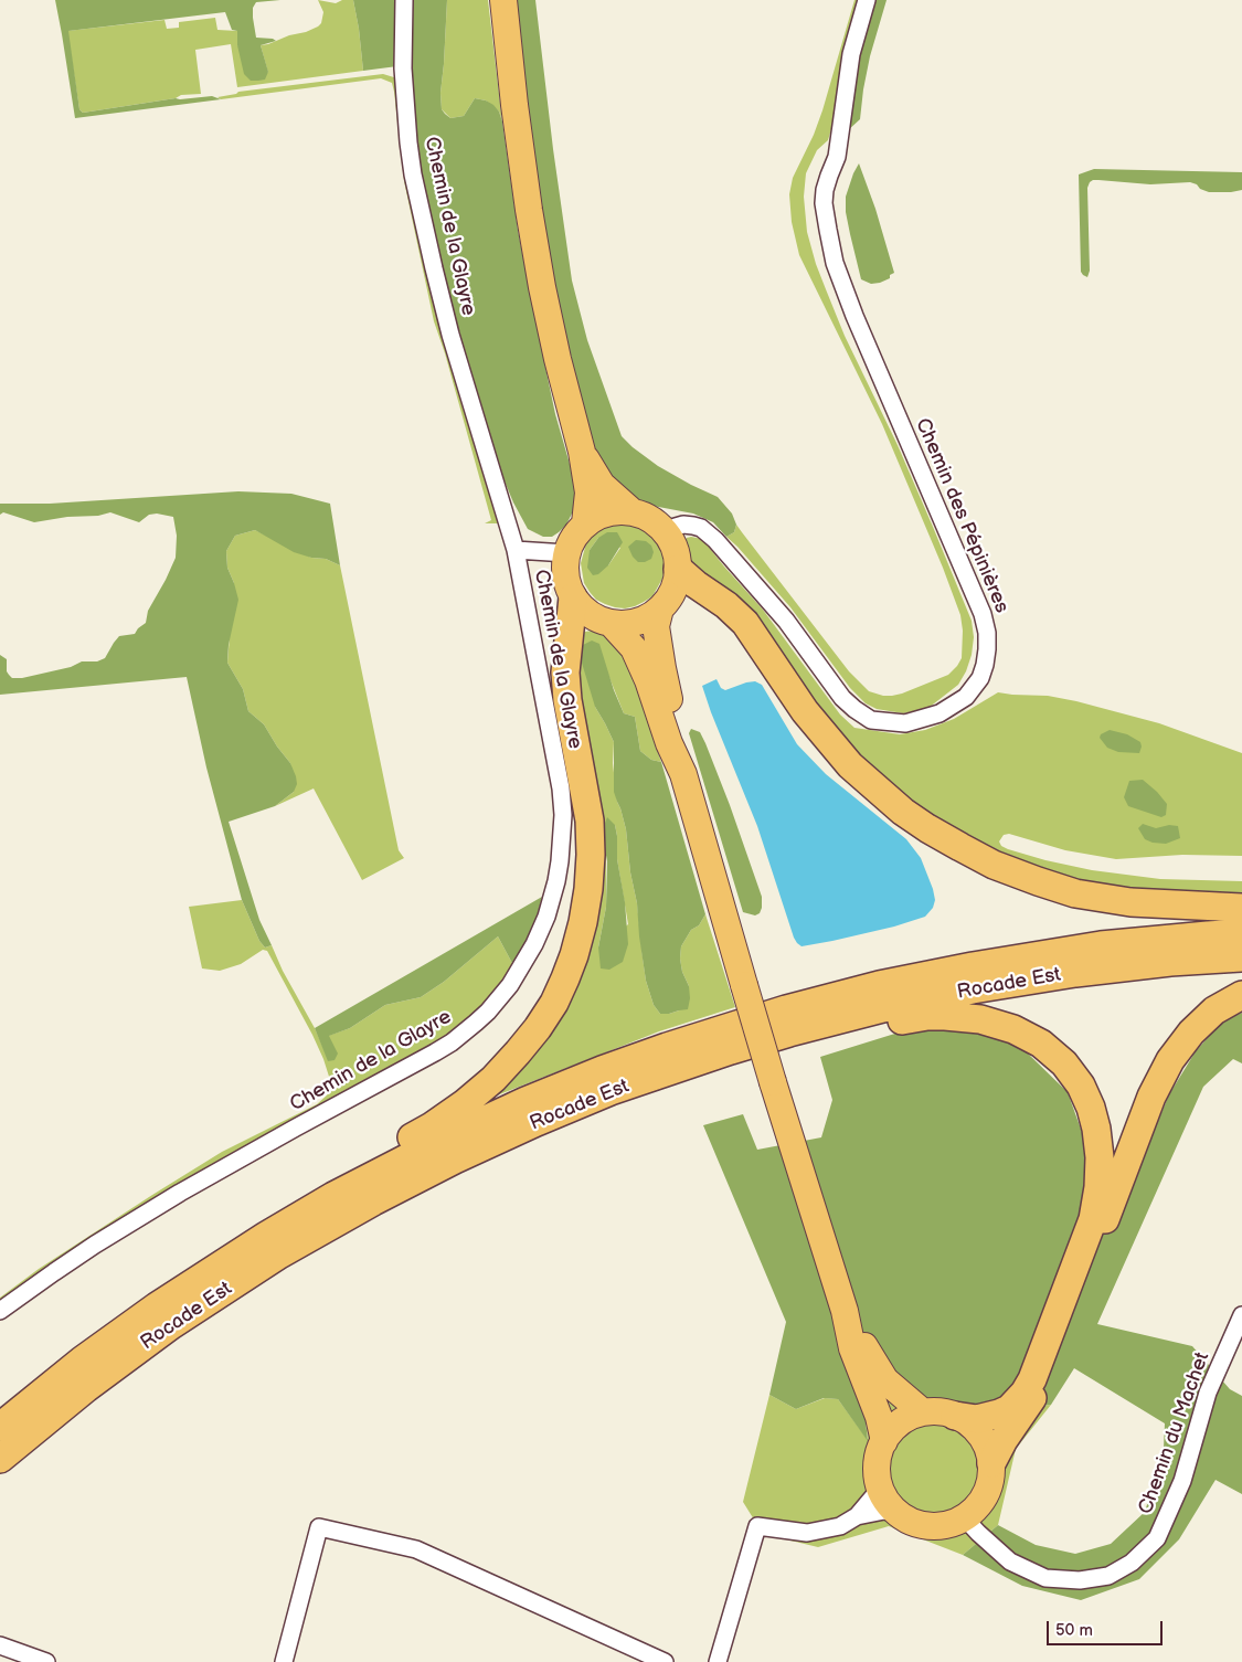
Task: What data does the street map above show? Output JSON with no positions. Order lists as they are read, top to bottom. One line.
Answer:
{"streets":{"highway":["Rocade Est"],"street":["Chemin de la Glayre","Chemin des Pépinières","Chemin du Machet"]},"crossings":[["Chemin de la Glayre","Chemin des Pépinières"]],"scale_bar":"50 m"}
